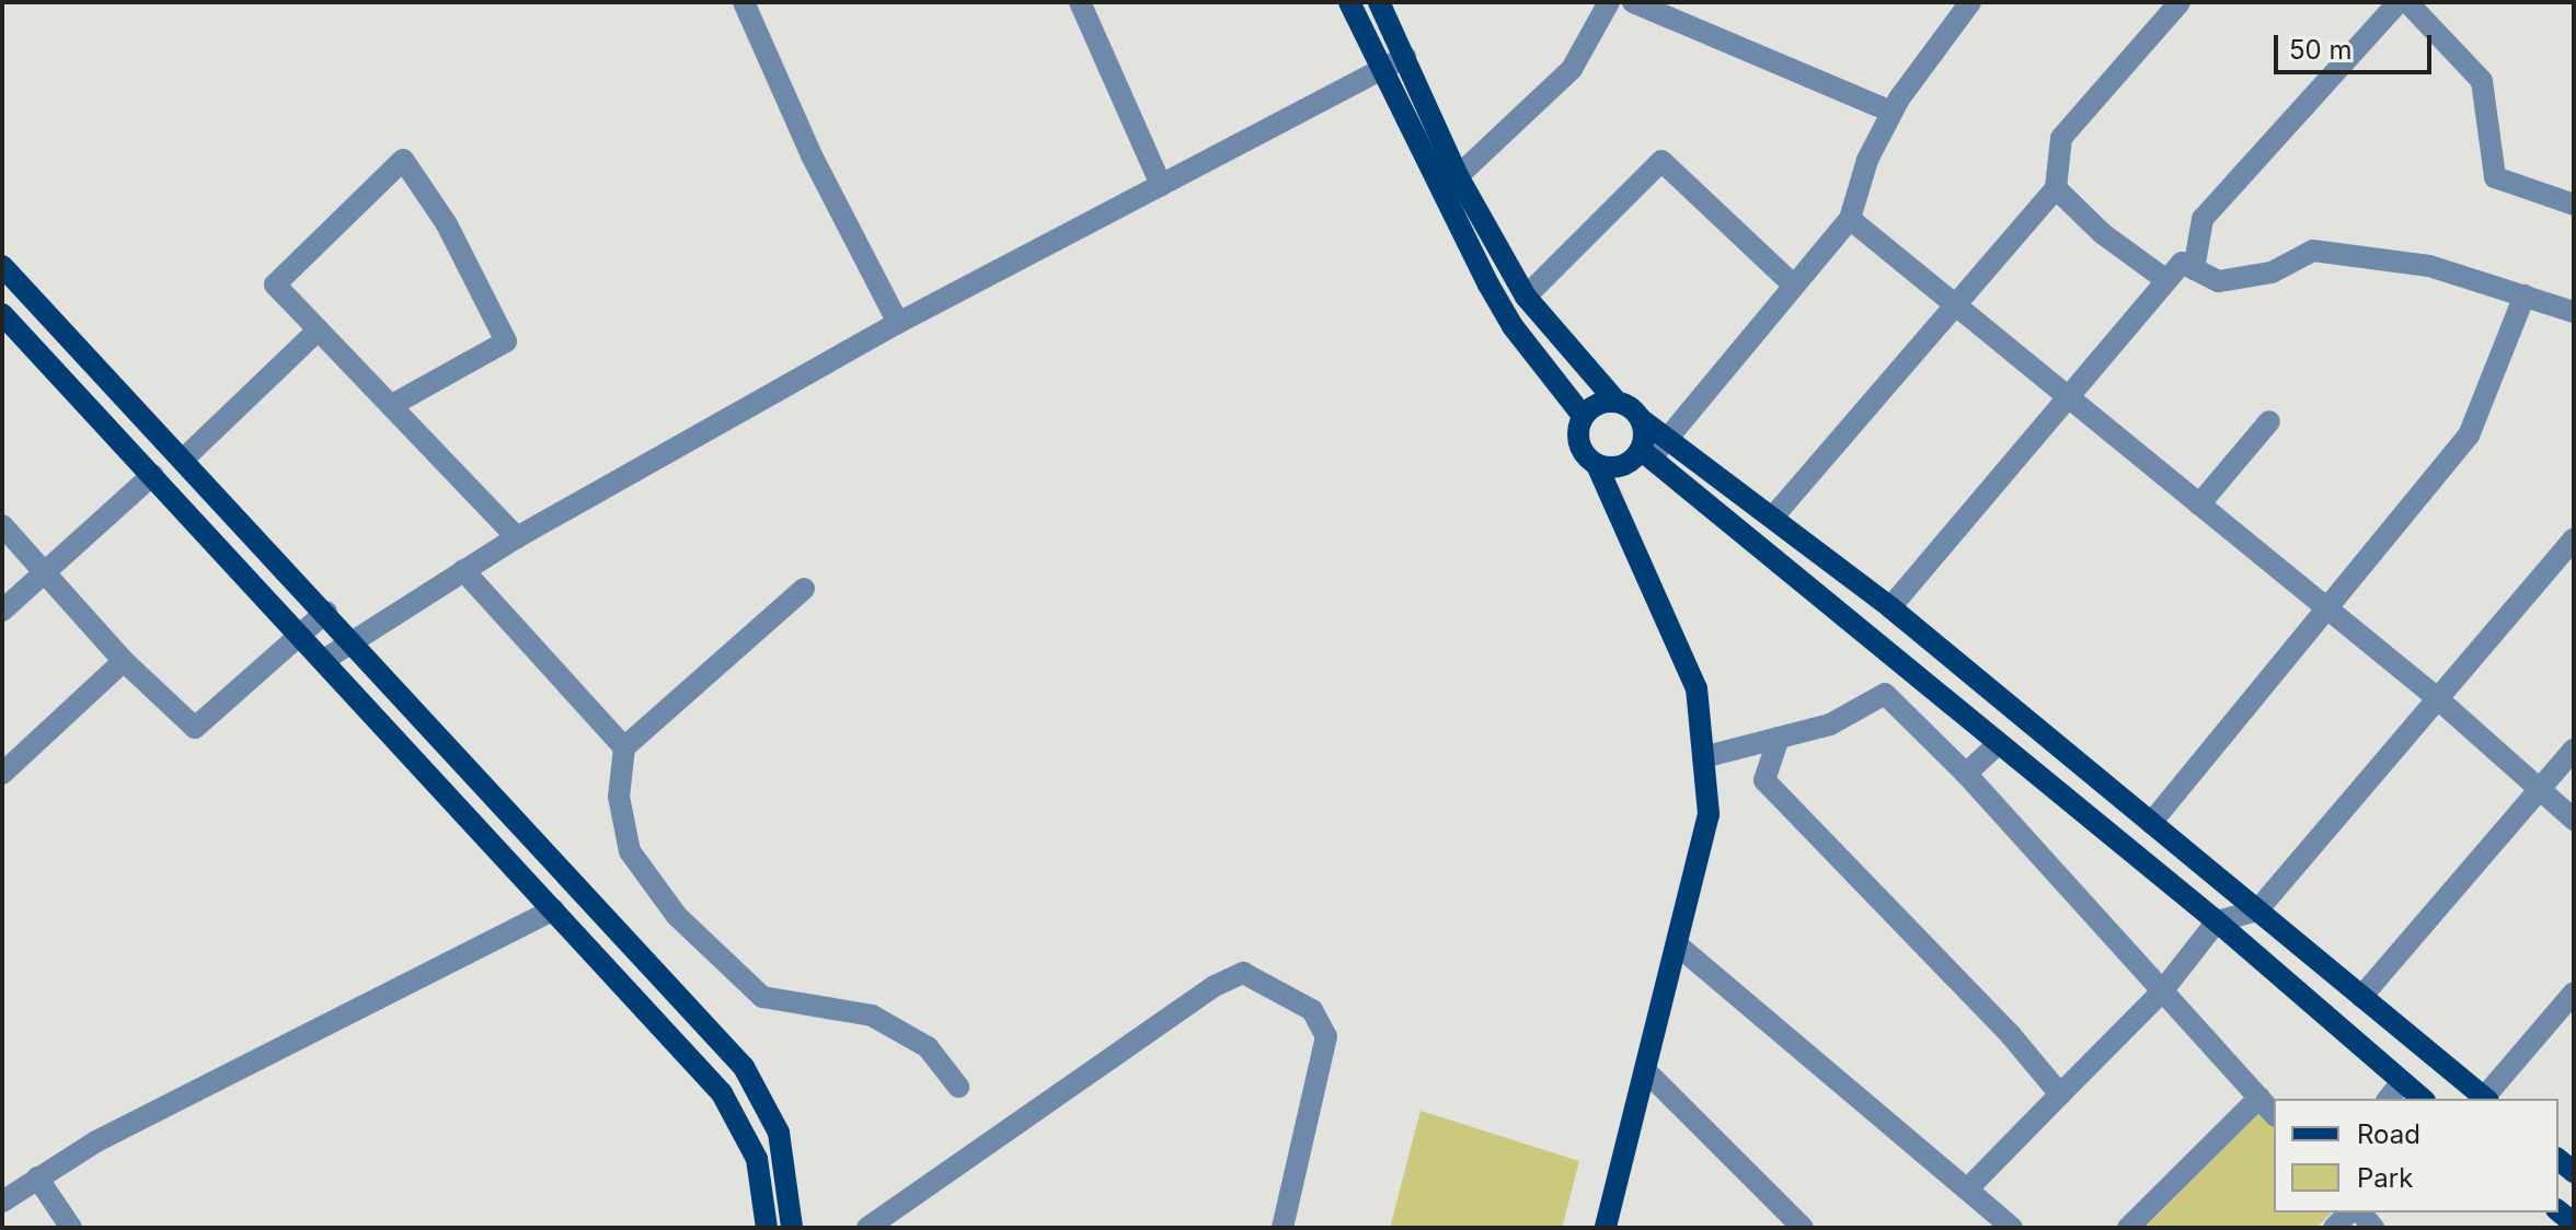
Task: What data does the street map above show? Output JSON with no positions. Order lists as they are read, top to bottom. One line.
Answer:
{"legend":["Road","Park"],"scale_bar":"50 m"}
